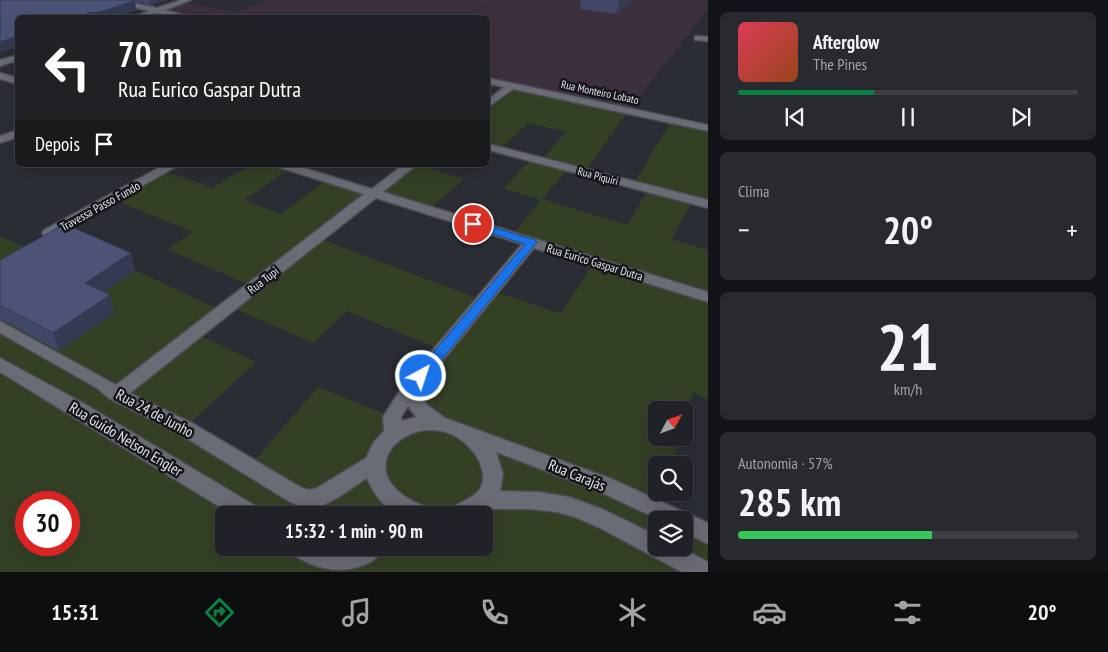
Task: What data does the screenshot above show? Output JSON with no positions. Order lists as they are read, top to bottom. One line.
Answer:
{"streets":{"street":["Rua Monteiro Lobato","Rua Piquiri","Travessa Passo Fundo","Rua Eurico Gaspar Dutra","Rua Tupi","Rua 24 de Junho","Rua Guido Nelson Engler","Rua Carajás"]},"crossings":[["Rua Eurico Gaspar Dutra","Rua Tupi"],["Rua Tupi","Rua 24 de Junho"]],"north":"top right","page":{"turn":["70 m","Rua Eurico Gaspar Dutra"],"song":["Afterglow","The Pines"],"then":"Depois","tile":["Clima",["21","km/h"],["Autonomia · 57%","285 km"]],"heat":["−","20°","+"],"limit":"30","trip":"15:32 · 1 min · 90 m","tabs":["15:31","20°"]}}
